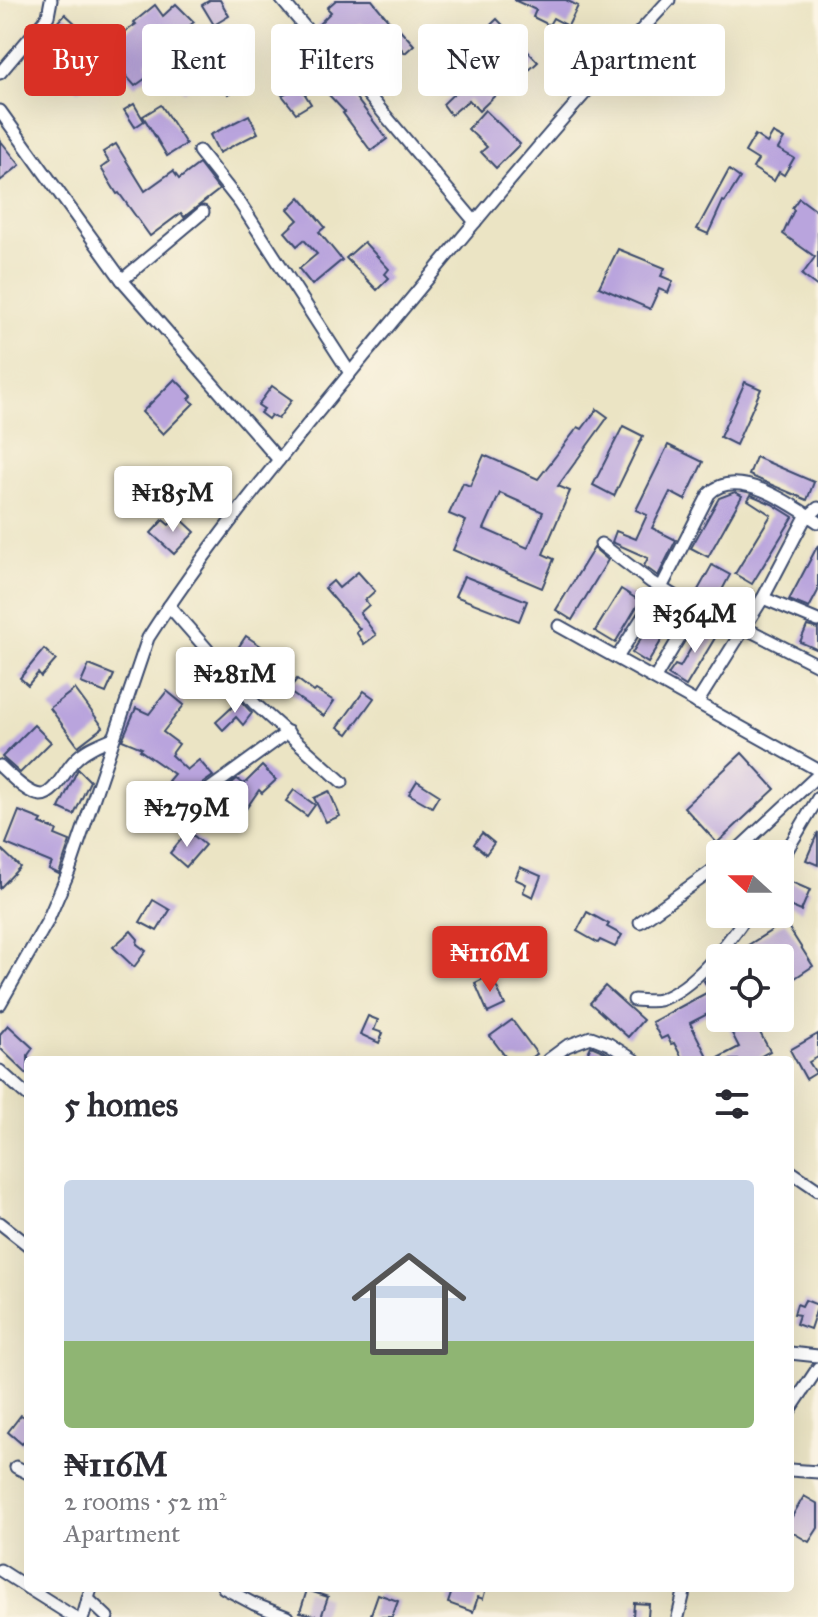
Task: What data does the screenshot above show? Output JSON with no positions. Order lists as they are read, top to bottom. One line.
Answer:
{"north":"left","page":{"chip":["Buy","Rent","Filters","New","Apartment"],"price":["₦185M","₦364M","₦281M","₦279M","₦116M"],"heading":"5 homes","list":[{"name":"₦116M","note":"2 rooms · 52 m² · Apartment"}]}}
